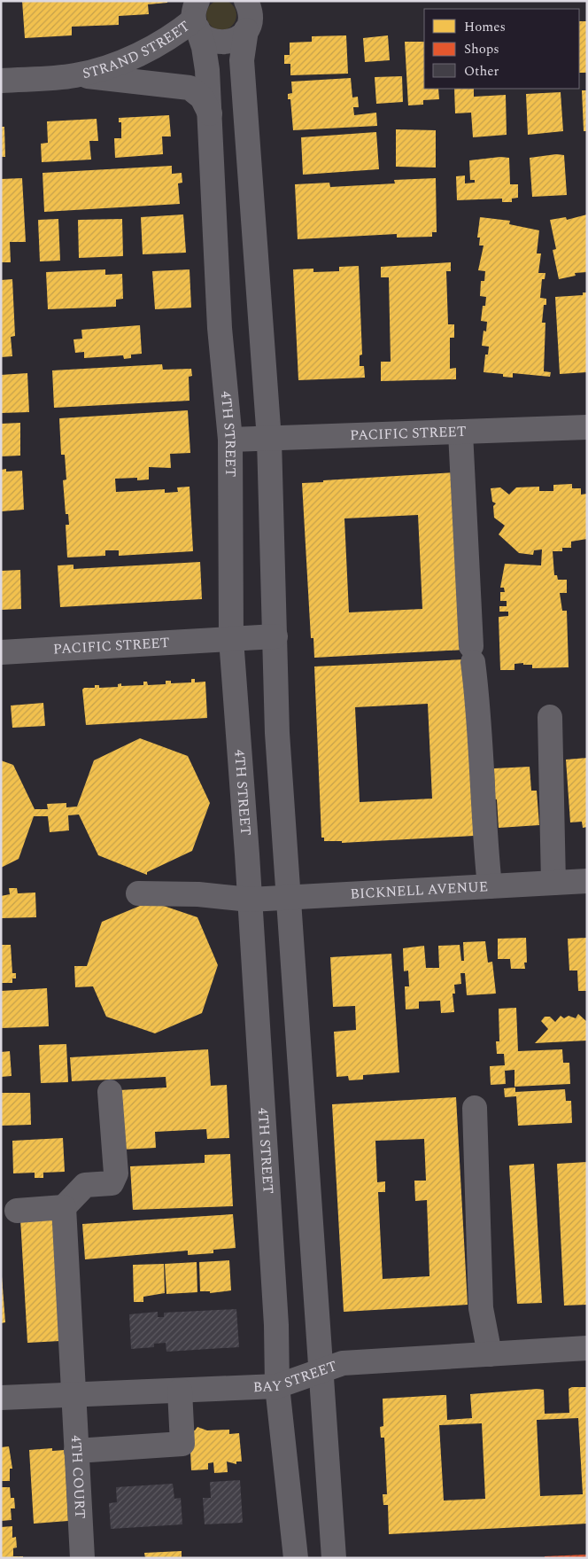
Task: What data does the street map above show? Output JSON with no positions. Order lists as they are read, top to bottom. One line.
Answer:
{"streets":{"street":["STRAND STREET","4TH STREET","PACIFIC STREET","BICKNELL AVENUE","BAY STREET","4TH COURT"]},"crossings":[["STRAND STREET","4TH STREET"],["4TH STREET","PACIFIC STREET"],["4TH STREET","BICKNELL AVENUE"],["4TH STREET","BAY STREET"],["BAY STREET","4TH COURT"]],"legend":["Homes","Shops","Other"]}
